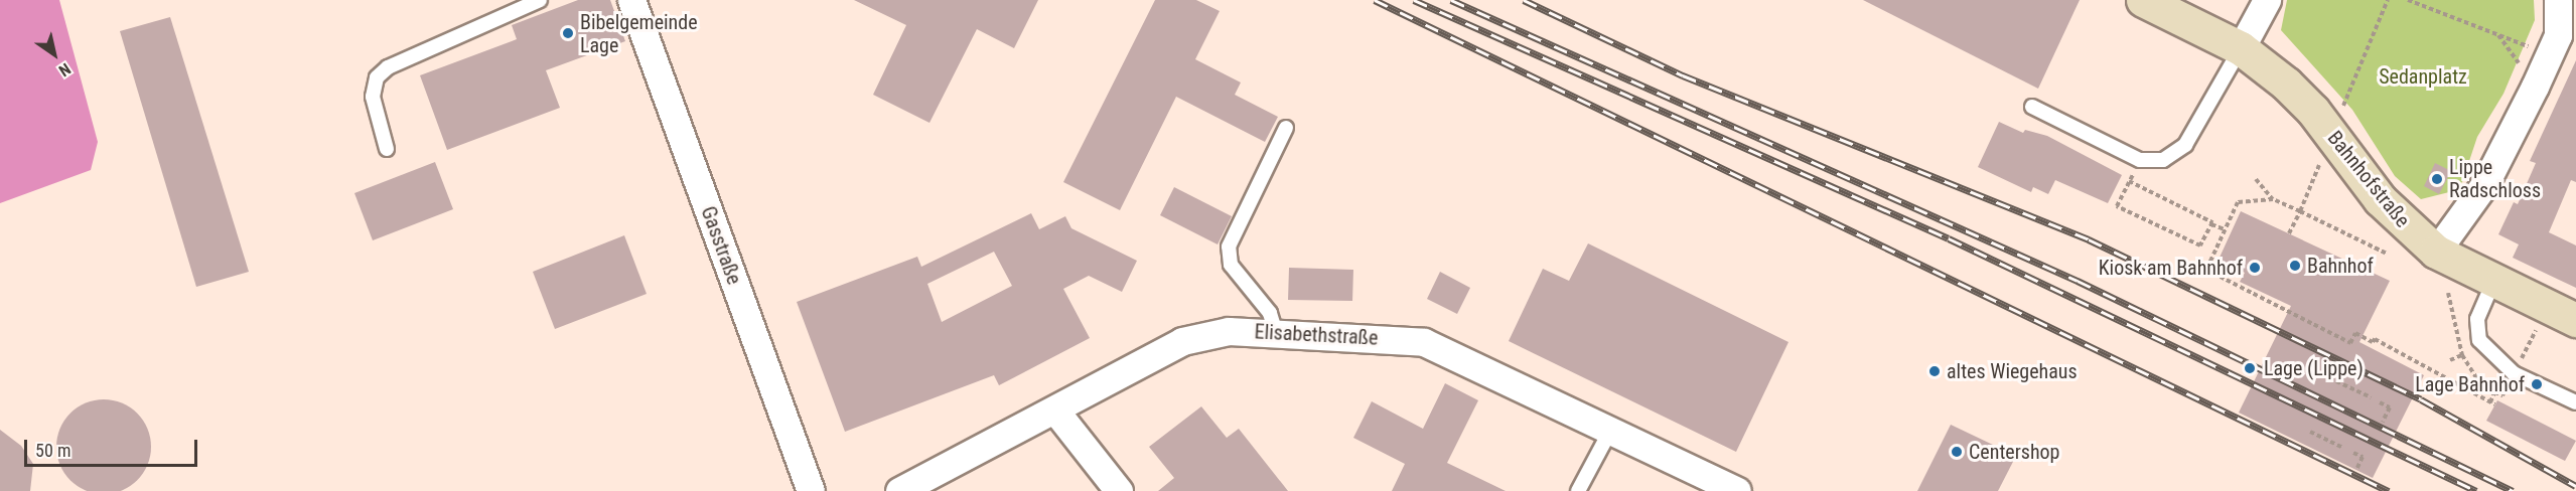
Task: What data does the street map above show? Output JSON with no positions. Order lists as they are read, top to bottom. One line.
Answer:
{"streets":{"main road":["Bahnhofstraße"],"street":["Gasstraße","Elisabethstraße"]},"parks":["Sedanplatz"],"places":["Bibelgemeinde Lage","Lippe Radschloss","Bahnhof","Kiosk am Bahnhof","Lage (Lippe)","altes Wiegehaus","Lage Bahnhof","Centershop"],"scale_bar":"50 m","north":"bottom right"}
